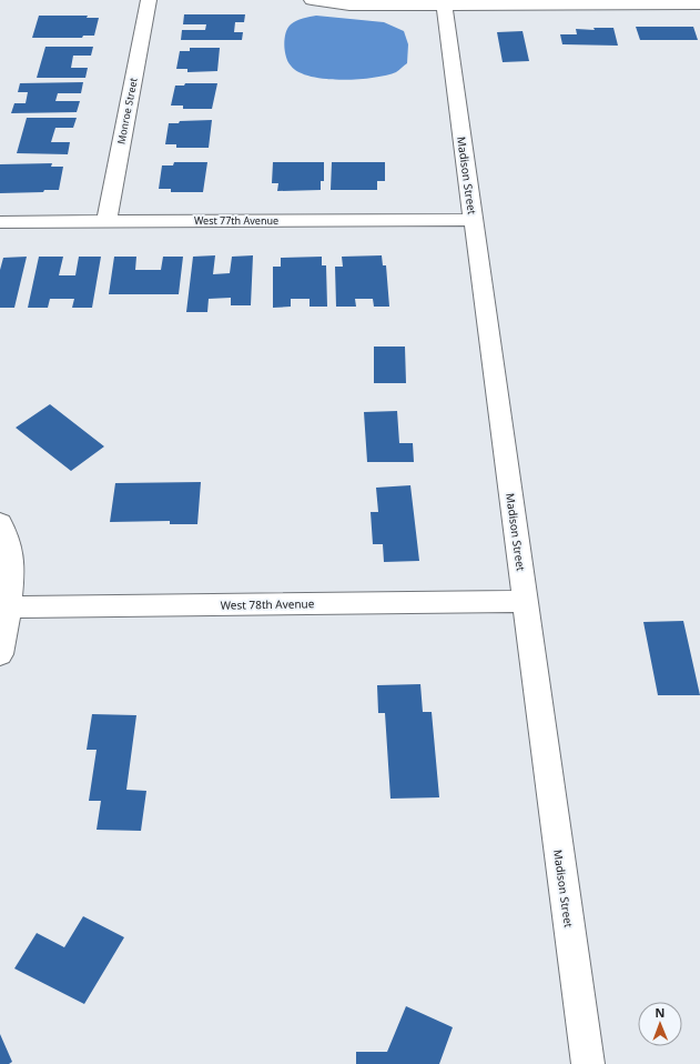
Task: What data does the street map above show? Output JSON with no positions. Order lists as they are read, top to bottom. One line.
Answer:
{"streets":{"street":["Monroe Street","Madison Street","West 77th Avenue","West 78th Avenue"]},"crossings":[["Monroe Street","West 77th Avenue"],["Madison Street","West 77th Avenue"],["Madison Street","West 78th Avenue"]],"north":"top"}
